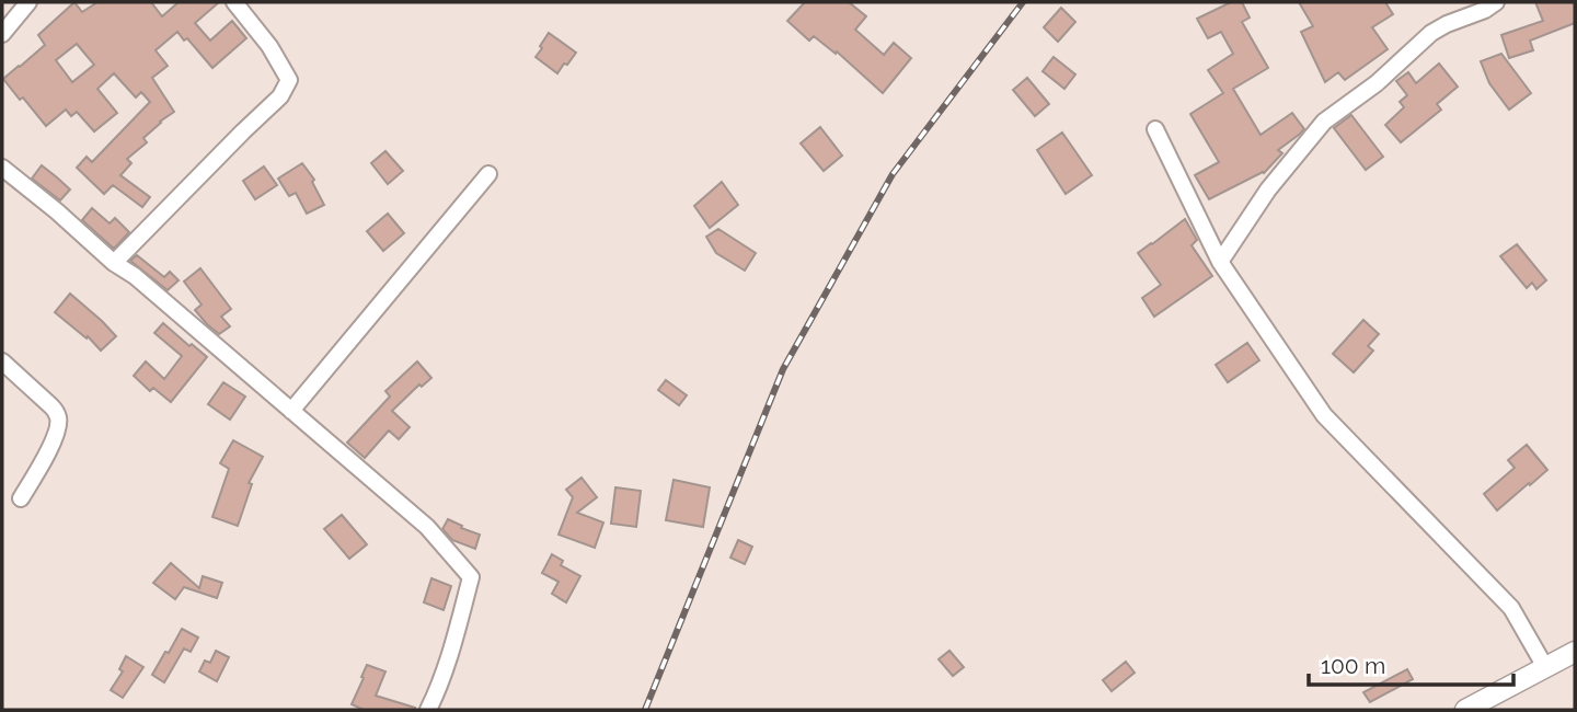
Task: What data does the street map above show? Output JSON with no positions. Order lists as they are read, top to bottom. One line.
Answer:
{"scale_bar":"100 m"}
